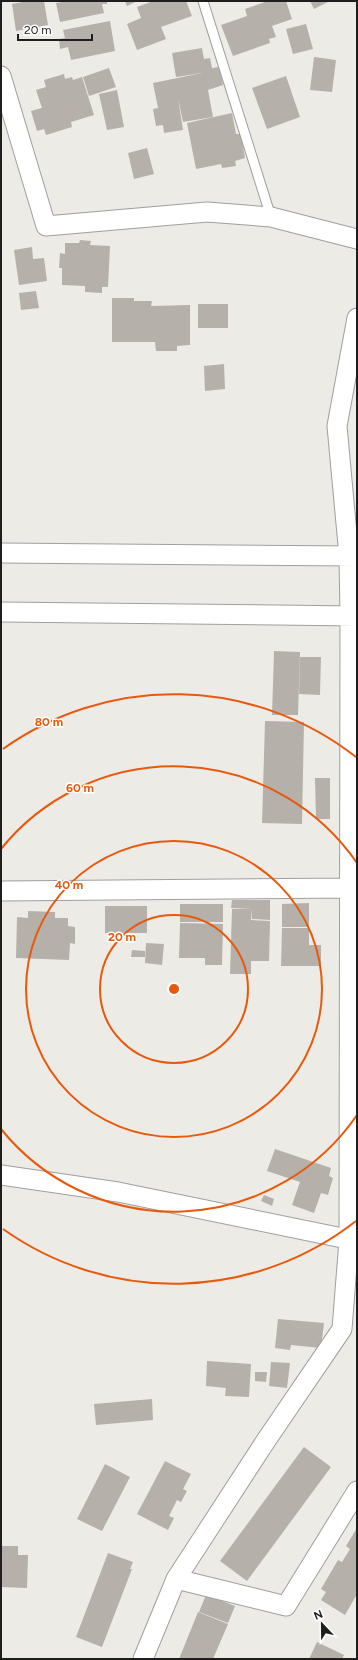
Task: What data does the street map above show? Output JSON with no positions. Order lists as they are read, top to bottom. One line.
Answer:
{"scale_bar":"20 m","north":"top","rings":["80 m","60 m","40 m","20 m"]}
